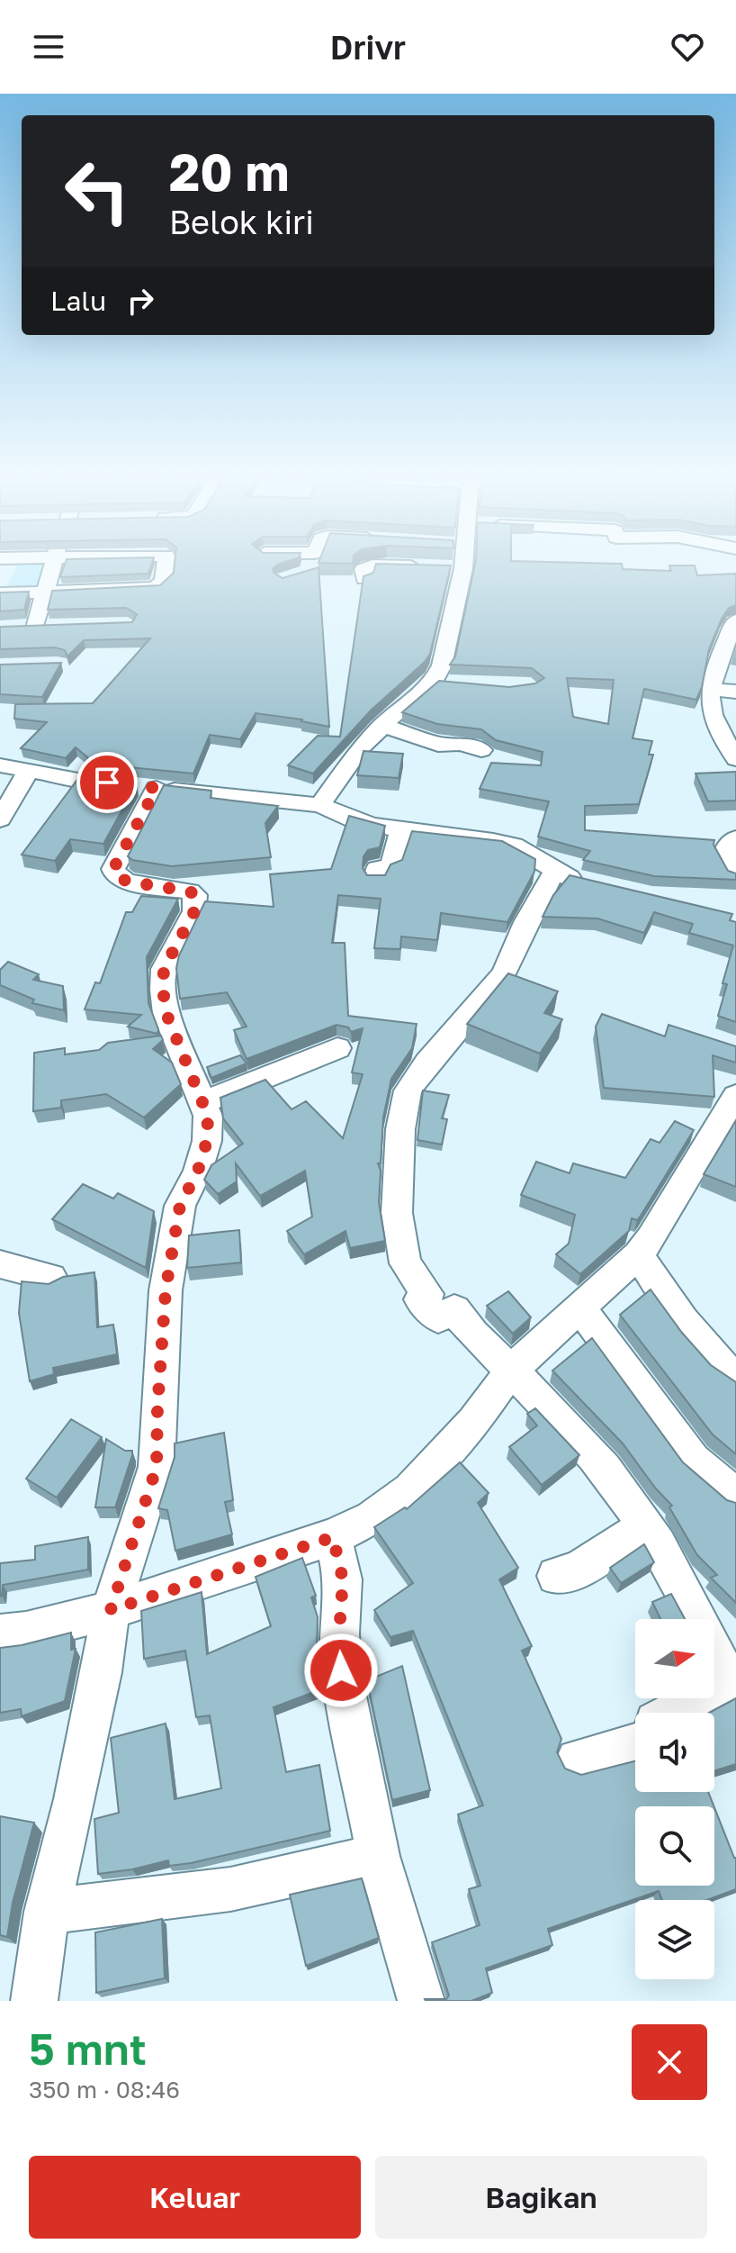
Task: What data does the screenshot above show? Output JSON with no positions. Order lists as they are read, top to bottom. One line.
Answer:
{"north":"right","page":{"header":"Drivr","turn":["20 m","Belok kiri"],"then":"Lalu","heading":["5 mnt","350 m · 08:46"],"buttons":["Keluar","Bagikan"]}}
